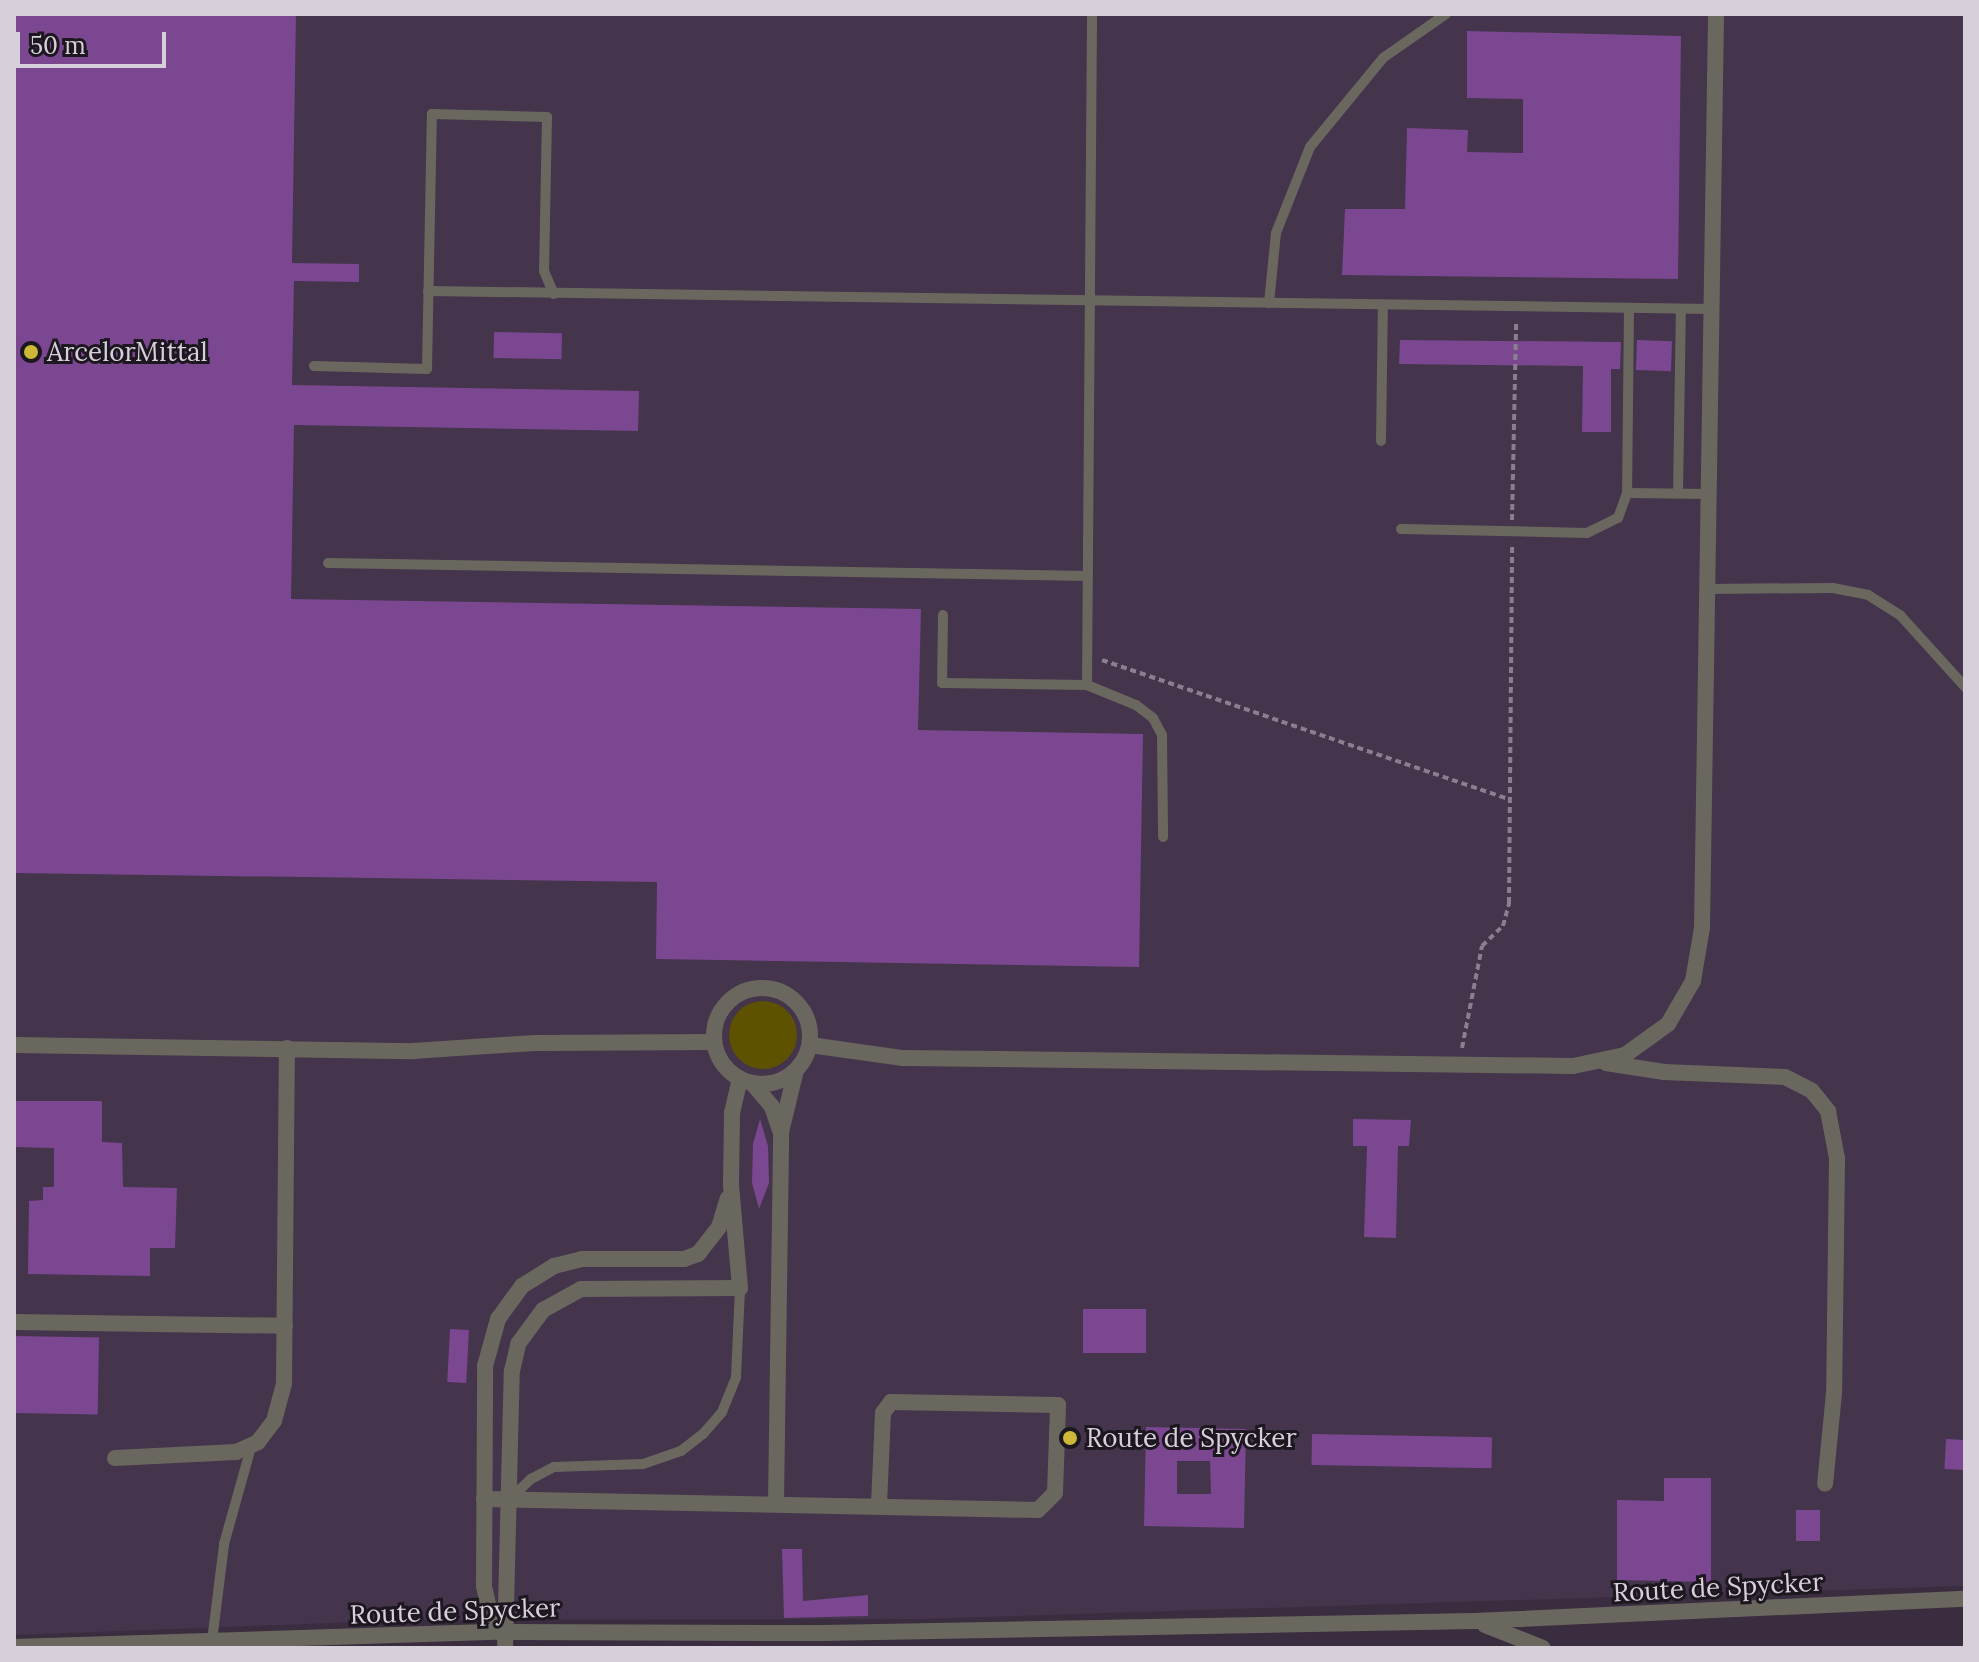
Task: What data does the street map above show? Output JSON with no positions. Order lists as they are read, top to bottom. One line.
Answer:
{"streets":{"street":["Route de Spycker"]},"places":["ArcelorMittal","Route de Spycker"],"scale_bar":"50 m"}
